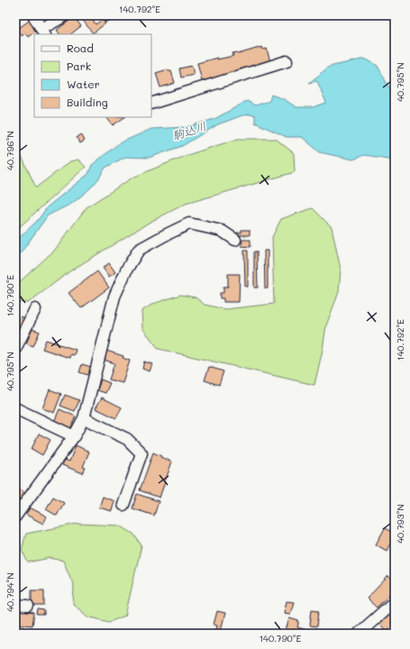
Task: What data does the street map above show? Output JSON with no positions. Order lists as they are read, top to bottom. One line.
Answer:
{"water":["駒込川"],"legend":["Road","Park","Water","Building"],"coordinates":["140.792°E","40.795°N","40.796°N","140.790°E","40.793°N","40.794°N"]}
